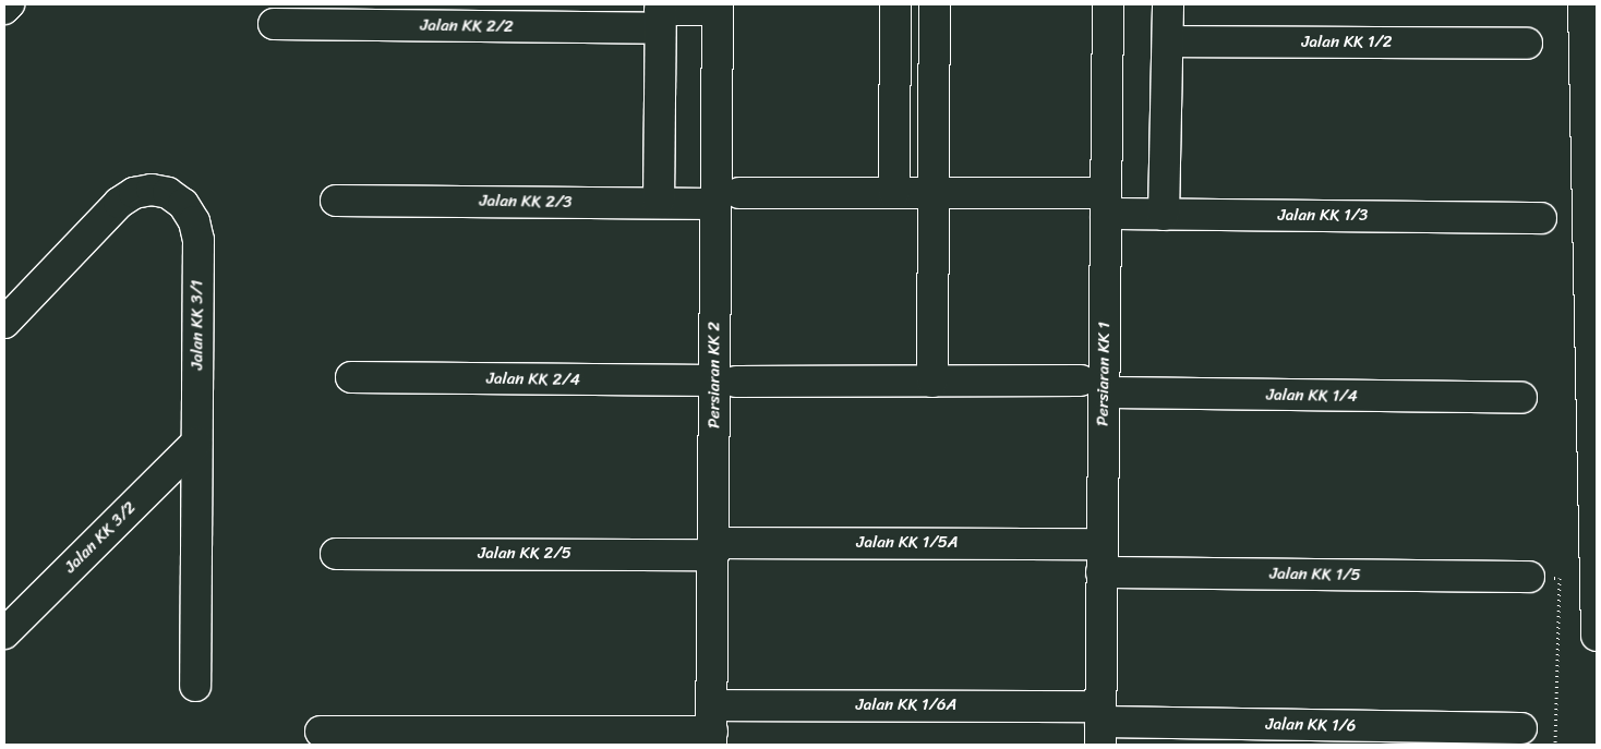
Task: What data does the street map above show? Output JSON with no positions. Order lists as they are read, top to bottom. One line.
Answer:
{"streets":{"street":["Jalan KK 2/2","Jalan KK 1/2","Jalan KK 2/3","Jalan KK 1/3","Jalan KK 3/1","Persiaran KK 1","Persiaran KK 2","Jalan KK 2/4","Jalan KK 1/4","Jalan KK 3/2","Jalan KK 1/5A","Jalan KK 2/5","Jalan KK 1/5","Jalan KK 1/6A","Jalan KK 1/6"]},"crossings":[["Jalan KK 2/2","Persiaran KK 2"],["Jalan KK 2/3","Jalan KK 1/3"],["Jalan KK 2/3","Persiaran KK 2"],["Jalan KK 1/3","Persiaran KK 1"],["Jalan KK 3/1","Jalan KK 3/2"],["Persiaran KK 1","Jalan KK 1/4"],["Persiaran KK 1","Jalan KK 1/5A"],["Persiaran KK 1","Jalan KK 1/5"],["Persiaran KK 1","Jalan KK 1/6A"],["Persiaran KK 1","Jalan KK 1/6"],["Persiaran KK 2","Jalan KK 2/4"],["Persiaran KK 2","Jalan KK 1/5A"],["Persiaran KK 2","Jalan KK 2/5"],["Persiaran KK 2","Jalan KK 1/6A"],["Jalan KK 2/4","Jalan KK 1/4"],["Jalan KK 1/5A","Jalan KK 2/5"],["Jalan KK 1/5A","Jalan KK 1/5"],["Jalan KK 1/6A","Jalan KK 1/6"]]}
